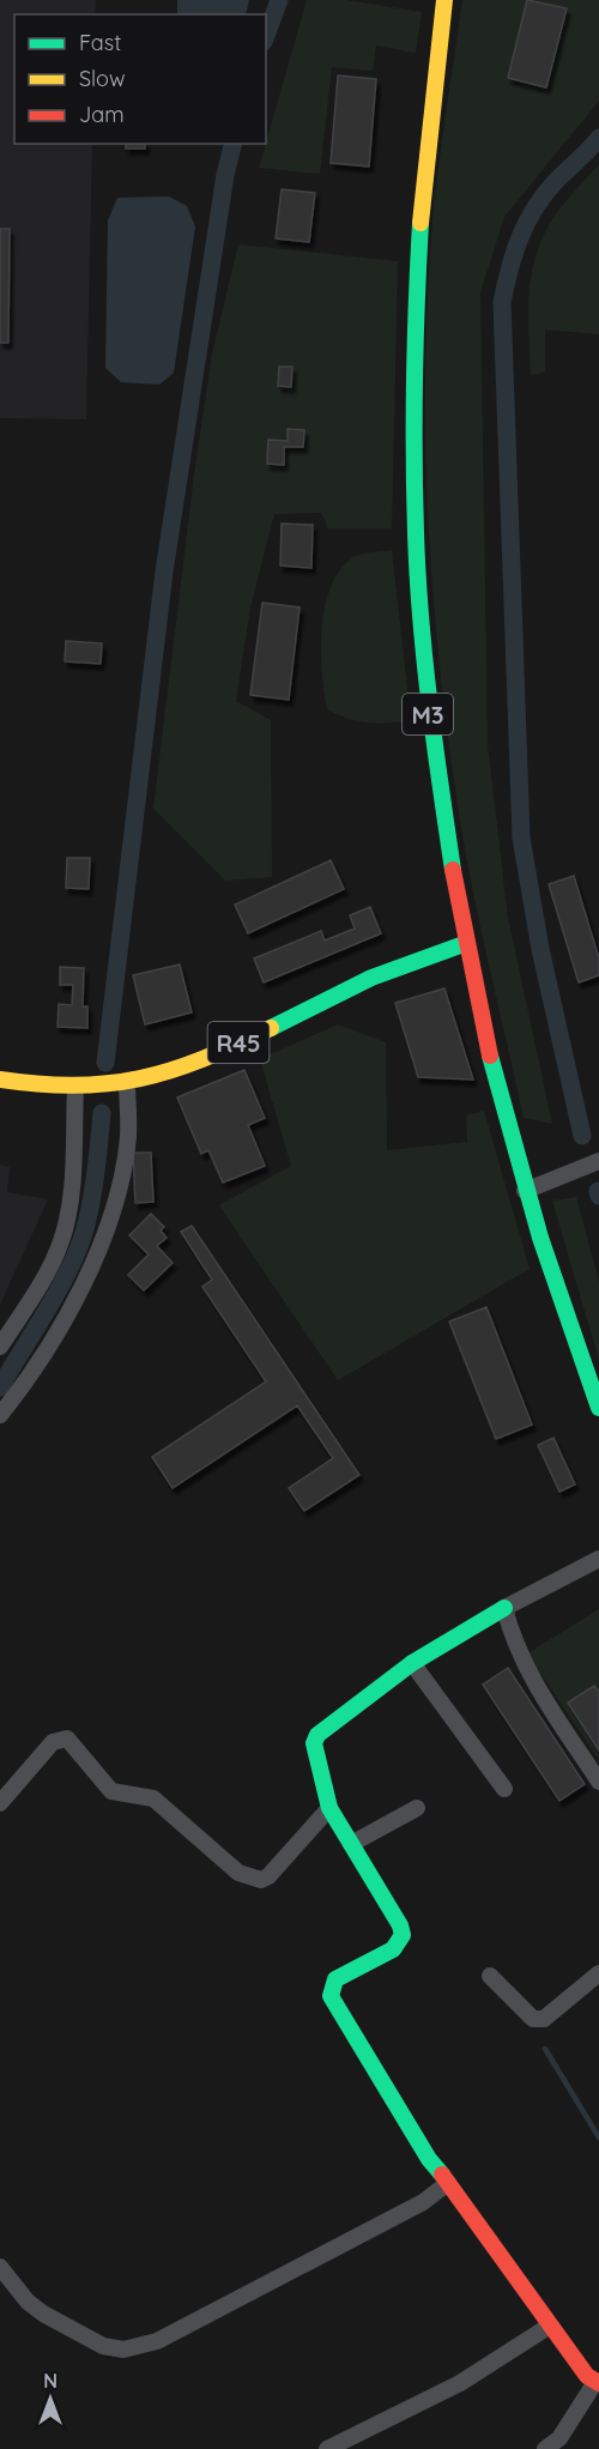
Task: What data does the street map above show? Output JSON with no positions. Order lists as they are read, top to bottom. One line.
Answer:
{"streets":{"main road":["M3","R45"]},"crossings":[["M3","R45"]],"legend":["Fast","Slow","Jam"],"north":"top"}
